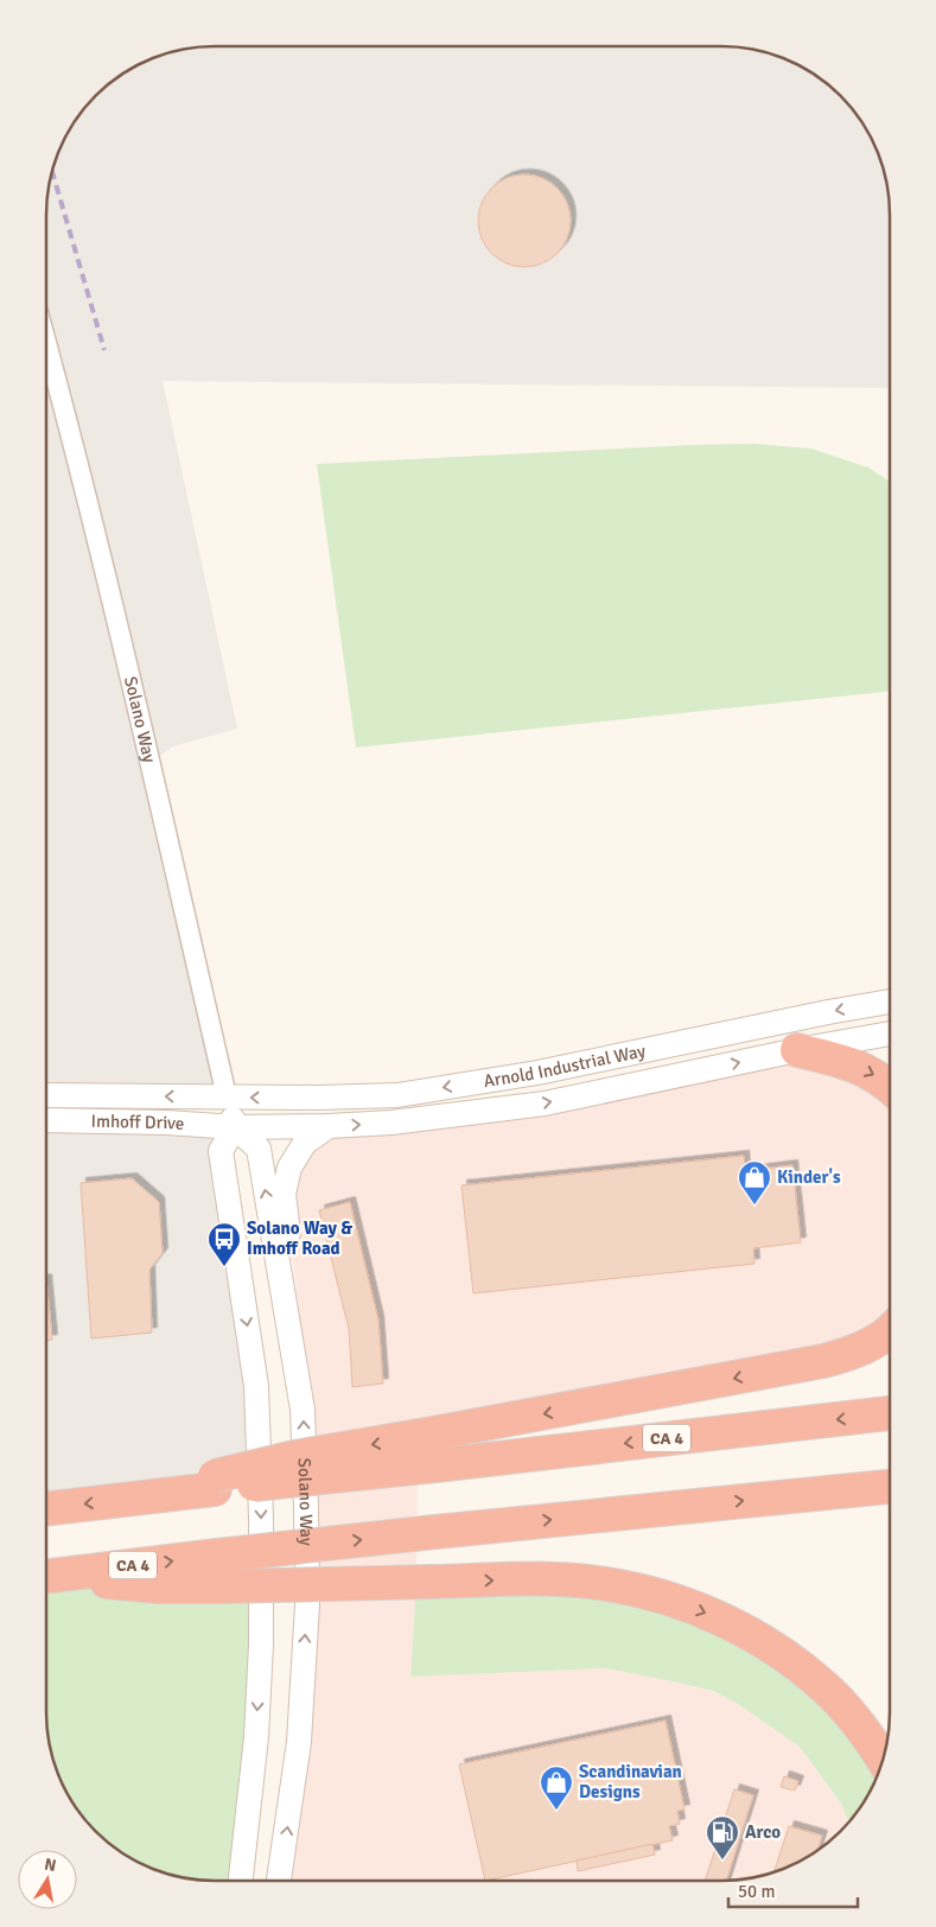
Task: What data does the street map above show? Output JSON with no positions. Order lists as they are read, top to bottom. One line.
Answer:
{"streets":{"highway":["CA 4"],"street":["Solano Way","Arnold Industrial Way","Imhoff Drive"]},"crossings":[["Solano Way","Arnold Industrial Way"],["Solano Way","Imhoff Drive"],["Arnold Industrial Way","Imhoff Drive"]],"places":{"shop":["Kinder's","Scandinavian Designs"],"bus stop":["Solano Way & Imhoff Road"],"fuel station":["Arco"]},"scale_bar":"50 m","north":"top"}
